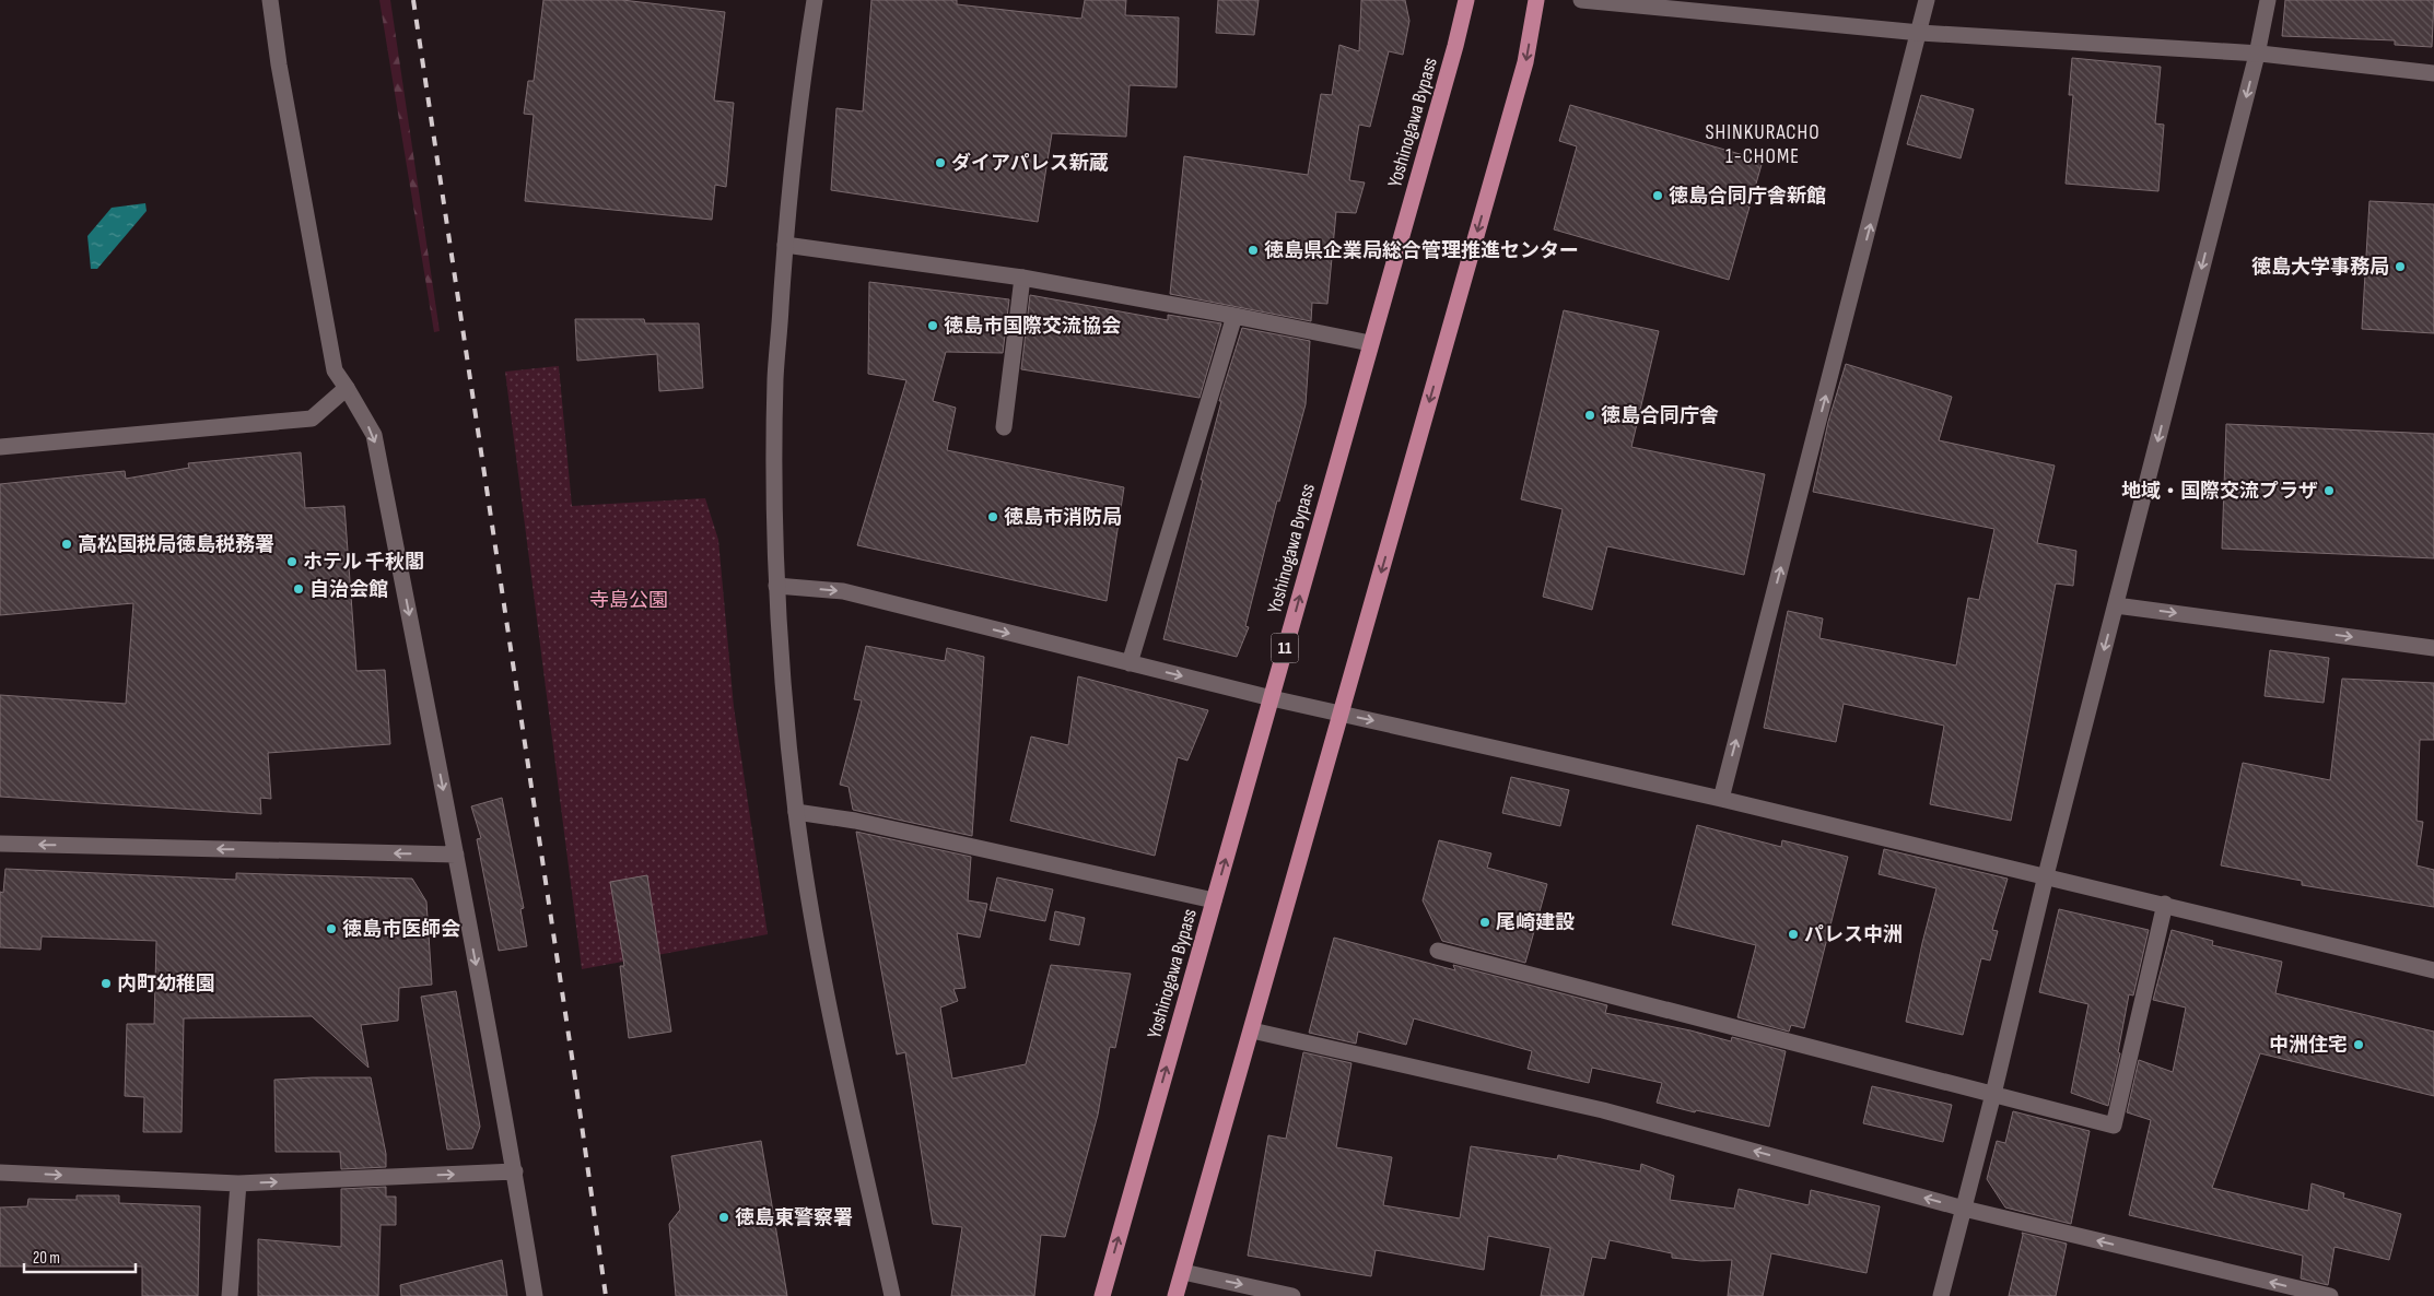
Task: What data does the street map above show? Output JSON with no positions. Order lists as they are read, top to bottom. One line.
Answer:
{"streets":{"highway":["Yoshinogawa Bypass","11"]},"districts":["SHINKURACHO 1-CHOME"],"parks":["寺島公園"],"places":["ダイアパレス新蔵","徳島合同庁舎新館","徳島県企業局総合管理推進センター","徳島大学事務局","徳島市国際交流協会","徳島合同庁舎","地域・国際交流プラザ","徳島市消防局","高松国税局徳島税務署","ホテル 千秋閣","自治会館","尾崎建設","徳島市医師会","パレス中洲","内町幼稚園","中洲住宅","徳島東警察署"],"scale_bar":"20 m"}
